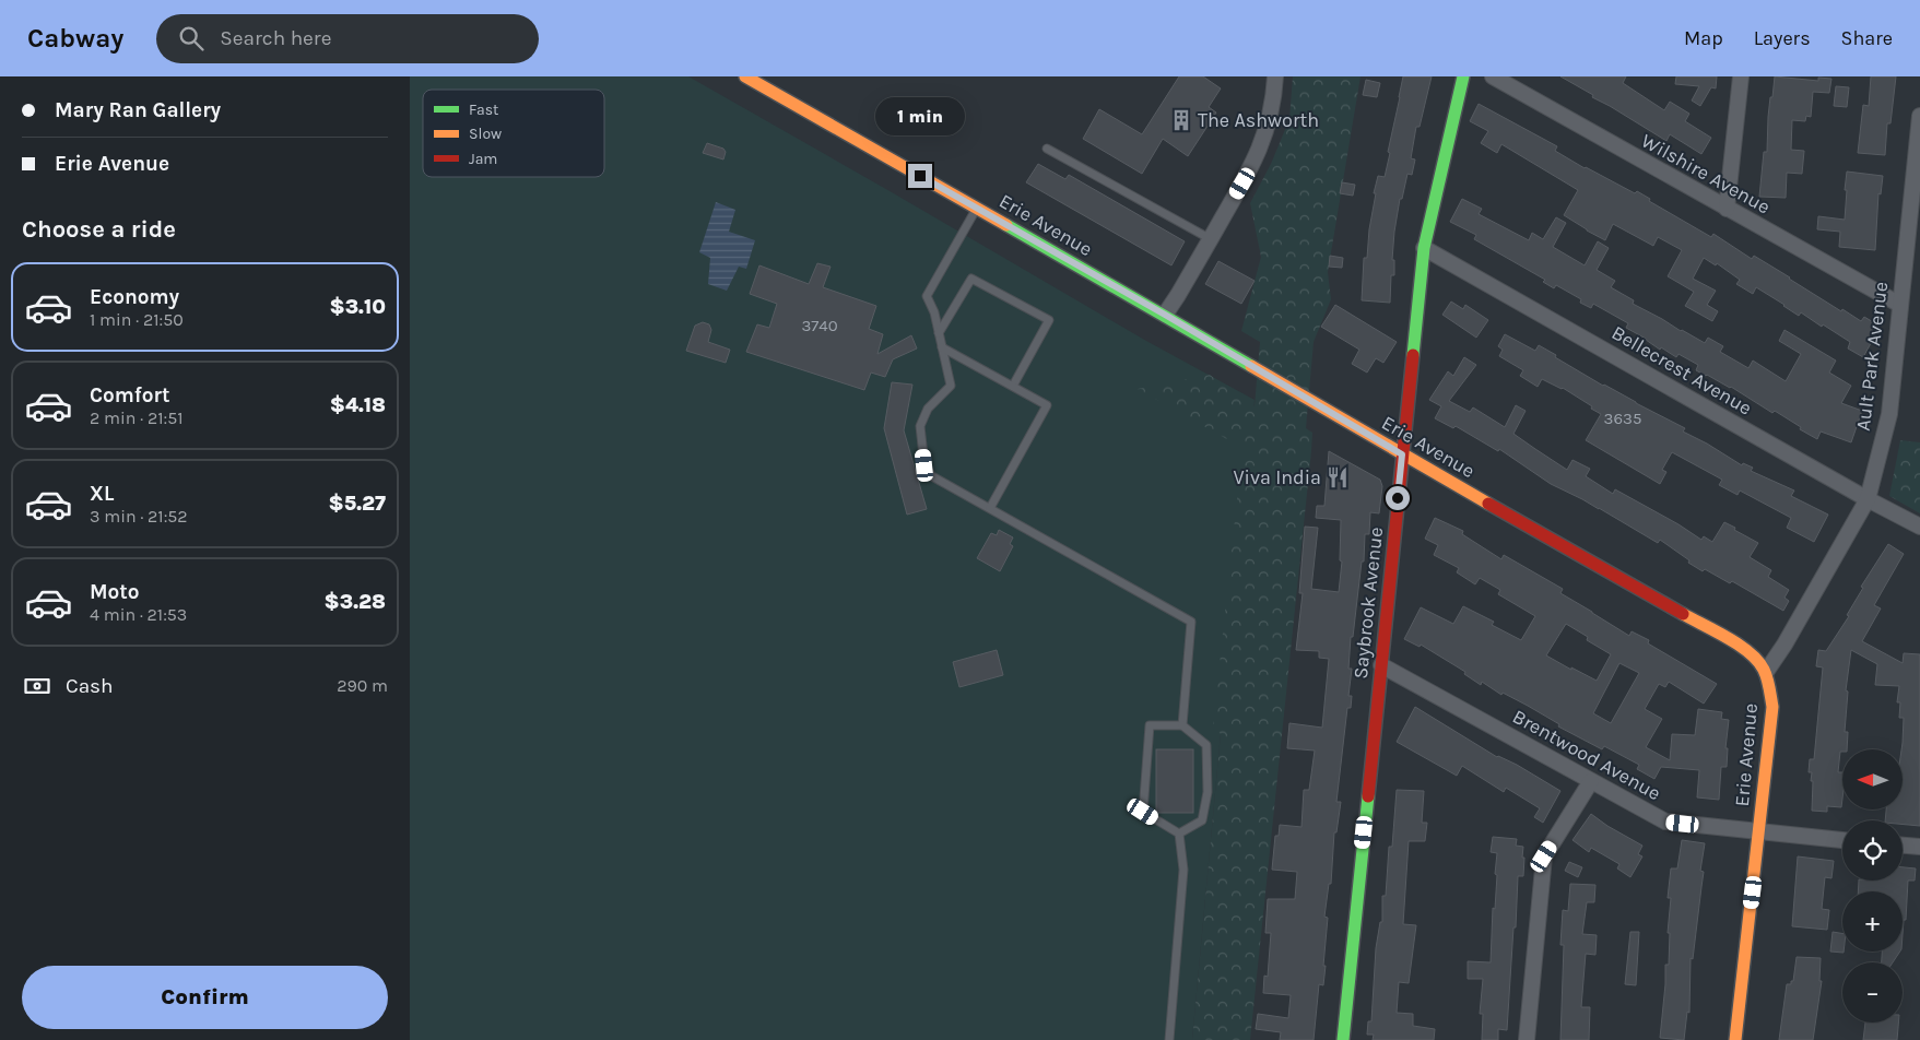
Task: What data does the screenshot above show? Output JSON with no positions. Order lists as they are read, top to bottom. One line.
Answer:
{"streets":{"street":["Wilshire Avenue","Erie Avenue","Ault Park Avenue","Bellecrest Avenue","Saybrook Avenue","Brentwood Avenue"]},"crossings":[["Wilshire Avenue","Ault Park Avenue"],["Erie Avenue","Ault Park Avenue"],["Erie Avenue","Saybrook Avenue"],["Erie Avenue","Brentwood Avenue"],["Ault Park Avenue","Bellecrest Avenue"],["Bellecrest Avenue","Saybrook Avenue"],["Saybrook Avenue","Brentwood Avenue"]],"places":{"building":["The Ashworth"],"restaurant":["Viva India"]},"house_numbers":["3740","3635"],"legend":["Fast","Slow","Jam"],"north":"left","page":{"header":"Cabway","search":"Search here","nav":["Map","Layers","Share"],"banner":["Mary Ran Gallery","Erie Avenue"],"bubble":"1 min","heading":"Choose a ride","list":[{"name":"Economy","note":"1 min · 21:50","value":"$3.10"},{"name":"Comfort","note":"2 min · 21:51","value":"$4.18"},{"name":"XL","note":"3 min · 21:52","value":"$5.27"},{"name":"Moto","note":"4 min · 21:53","value":"$3.28"}],"pay":["Cash","290 m"],"map_buttons":["+","−"],"buttons":"Confirm"}}
